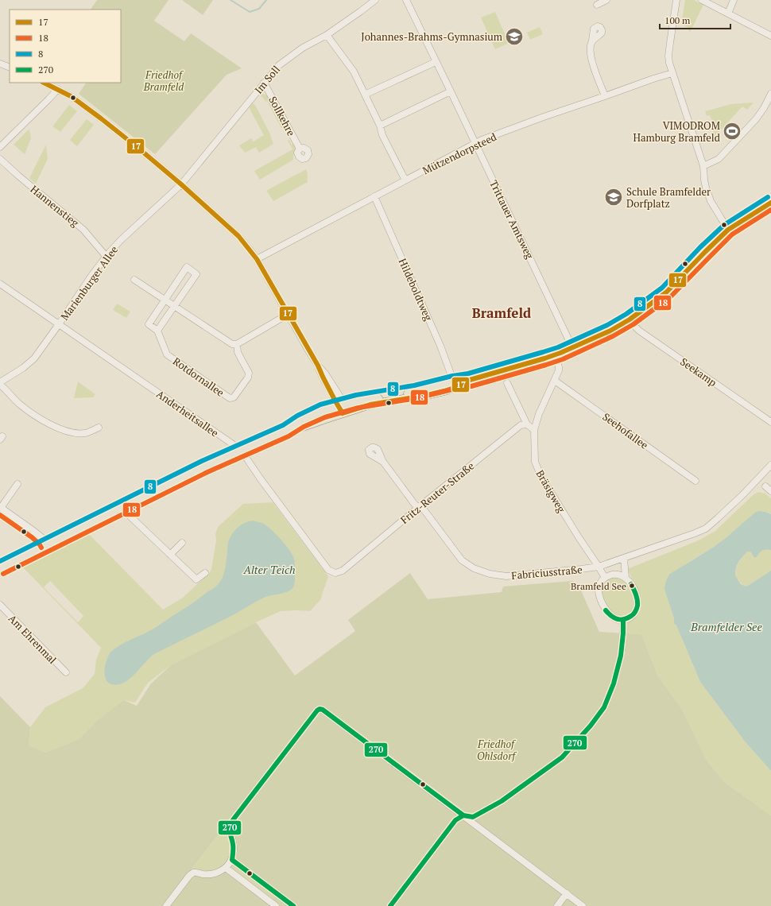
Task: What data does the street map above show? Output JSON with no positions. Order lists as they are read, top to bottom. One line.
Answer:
{"streets":{"street":["Im Soll","Sollkehre","Mützendorpsteed","Hannenstieg","Trittauer Amtsweg","Marienburger Allee","Hildeboldtweg","Seekamp","Rotdornallee","Anderheitsallee","Seehofallee","Bräsigweg","Fritz-Reuter-Straße","Fabriciusstraße","Am Ehrenmal"]},"crossings":[["Im Soll","Sollkehre"],["Im Soll","Marienburger Allee"],["Mützendorpsteed","Trittauer Amtsweg"],["Mützendorpsteed","Hildeboldtweg"],["Hannenstieg","Marienburger Allee"],["Marienburger Allee","Anderheitsallee"],["Anderheitsallee","Fritz-Reuter-Straße"],["Seehofallee","Bräsigweg"],["Bräsigweg","Fabriciusstraße"],["Fritz-Reuter-Straße","Fabriciusstraße"]],"districts":["Bramfeld"],"water":["Alter Teich","Bramfelder See"],"parks":["Friedhof Bramfeld","Friedhof Ohlsdorf"],"places":{"school or university":["Johannes-Brahms-Gymnasium","Schule Bramfelder Dorfplatz"],"sports":["VIMODROM Hamburg Bramfeld"],"other":["Bramfeld See"]},"lines":["transit line 17","transit line 8","transit line 18","transit line 270"],"legend":["17","18","8","270"],"scale_bar":"100 m"}
